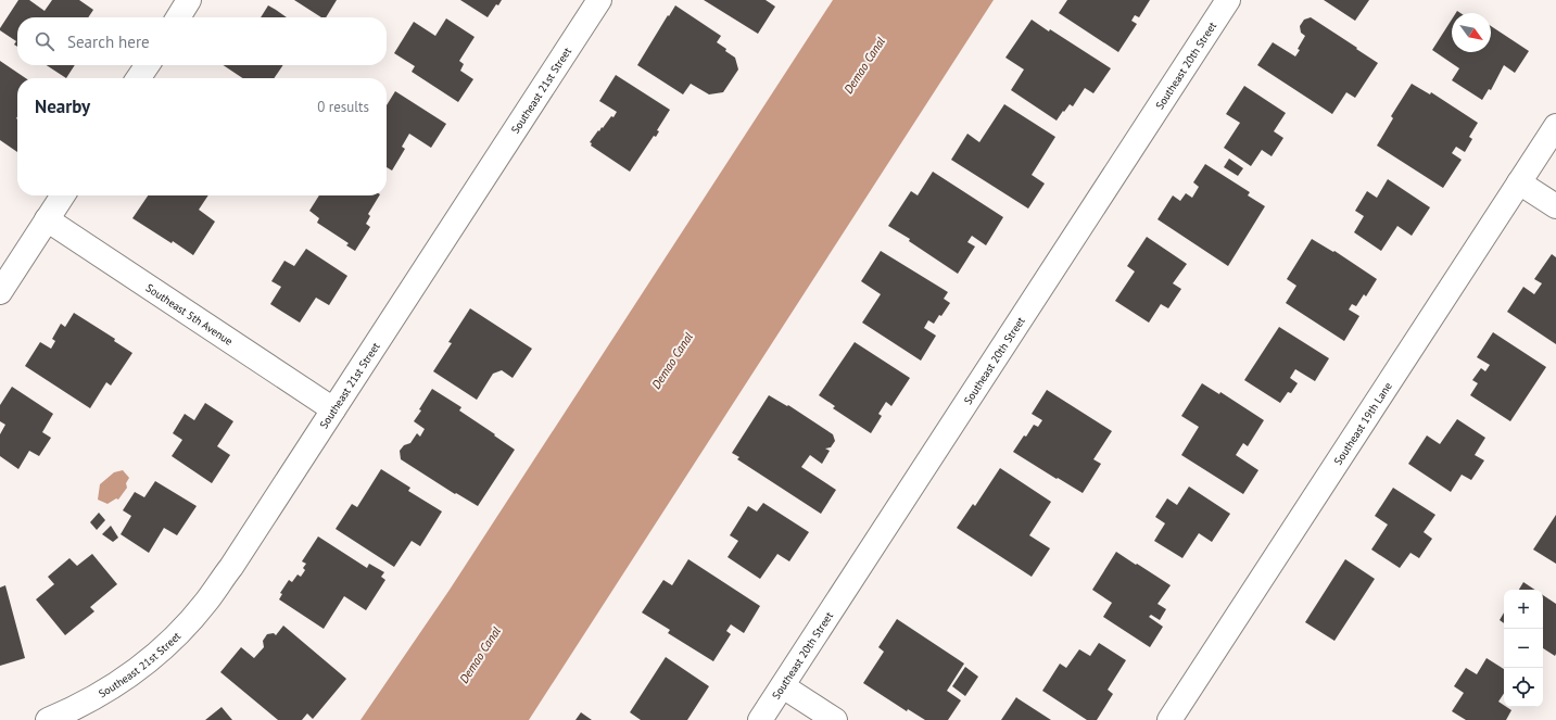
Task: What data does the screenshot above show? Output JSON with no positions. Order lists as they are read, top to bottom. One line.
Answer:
{"streets":{"street":["Southeast 20th Street","Southeast 21st Street","Southeast 5th Avenue","Southeast 19th Lane"]},"crossings":[["Southeast 21st Street","Southeast 5th Avenue"]],"water":["Demao Canal"],"north":"bottom right","page":{"search":"Search here","heading":["Nearby","0 results"],"map_buttons":["+","−"]}}
